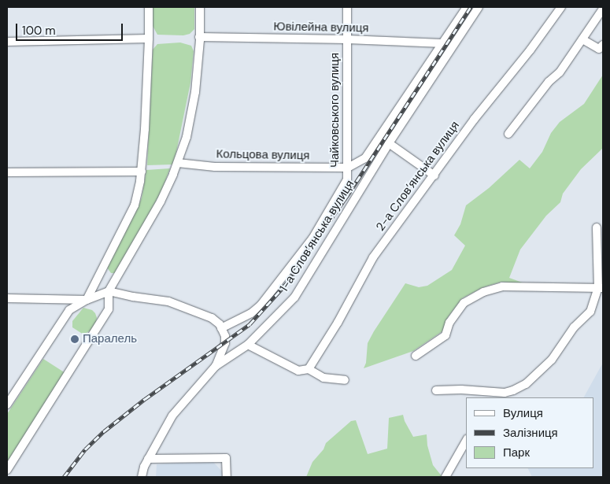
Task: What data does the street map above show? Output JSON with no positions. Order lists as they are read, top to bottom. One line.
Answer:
{"streets":{"street":["Ювілейна вулиця","Чайковського вулиця","Кольцова вулиця","2-а Слов’янська вулиця","1-а Слов’янська вулиця"]},"crossings":[["Ювілейна вулиця","Чайковського вулиця"],["Чайковського вулиця","Кольцова вулиця"]],"places":["Паралель"],"legend":["Вулиця","Залізниця","Парк"],"scale_bar":"100 m"}
